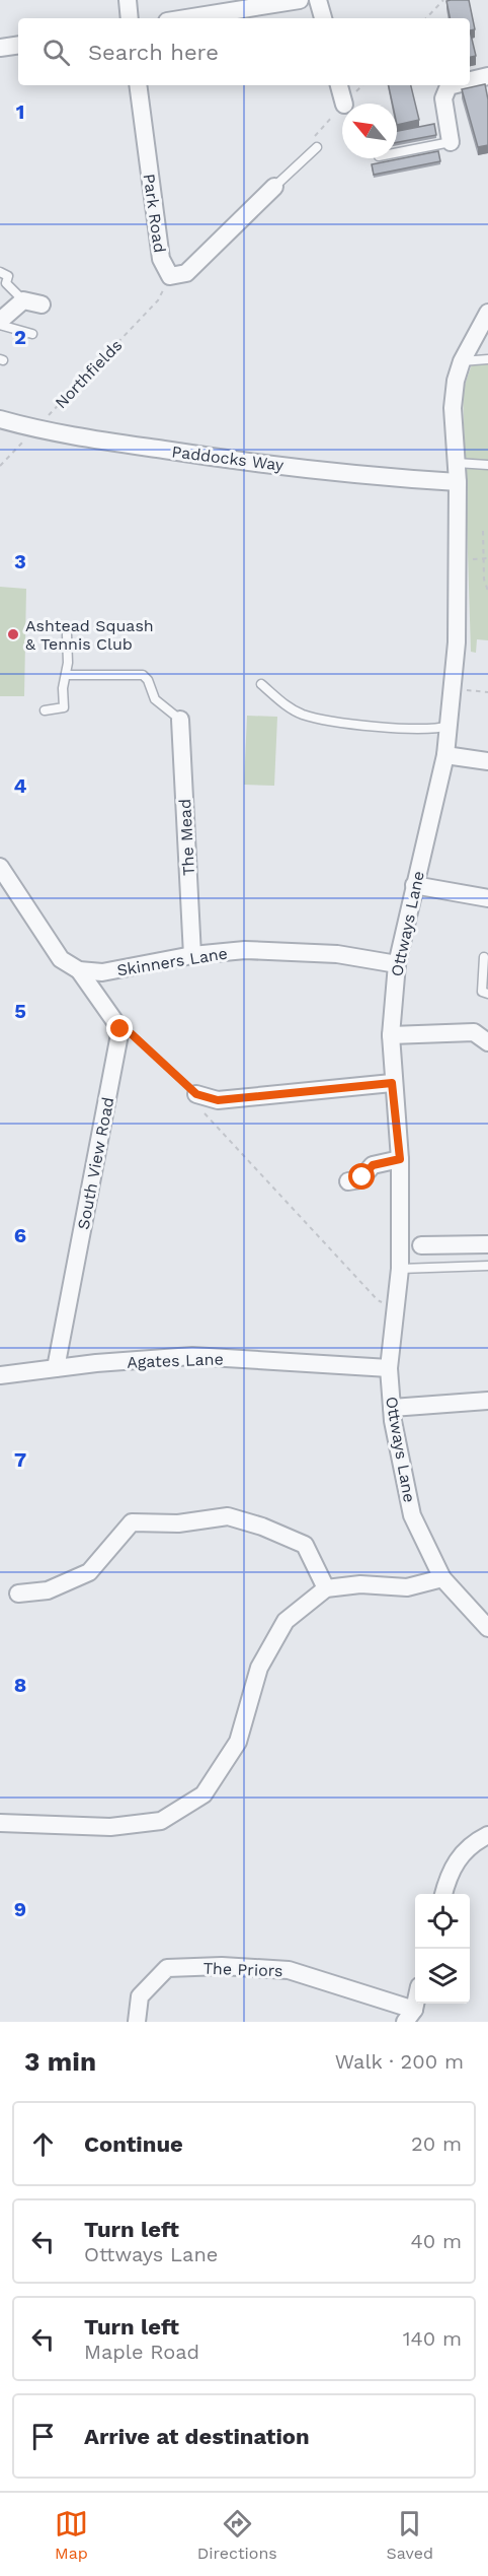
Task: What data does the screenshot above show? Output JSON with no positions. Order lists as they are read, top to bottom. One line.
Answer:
{"streets":{"street":["Park Road","Paddocks Way","The Mead","Ottways Lane","Skinners Lane","South View Road","Agates Lane","The Priors"],"path":["Northfields"]},"crossings":[["Park Road","Northfields"],["Northfields","Paddocks Way"],["Paddocks Way","Ottways Lane"],["The Mead","Skinners Lane"],["Ottways Lane","Skinners Lane"],["Ottways Lane","Agates Lane"],["South View Road","Agates Lane"]],"places":["Ashtead Squash & Tennis Club"],"north":"top left","page":{"search":"Search here","heading":["3 min","Walk · 200 m"],"list":[["Continue","20 m"],["Turn left","Ottways Lane","40 m"],["Turn left","Maple Road","140 m"],"Arrive at destination"],"nav":["Map","Directions","Saved"]},"grid":{"rows":["1","2","3","4","5","6","7","8","9"]}}
